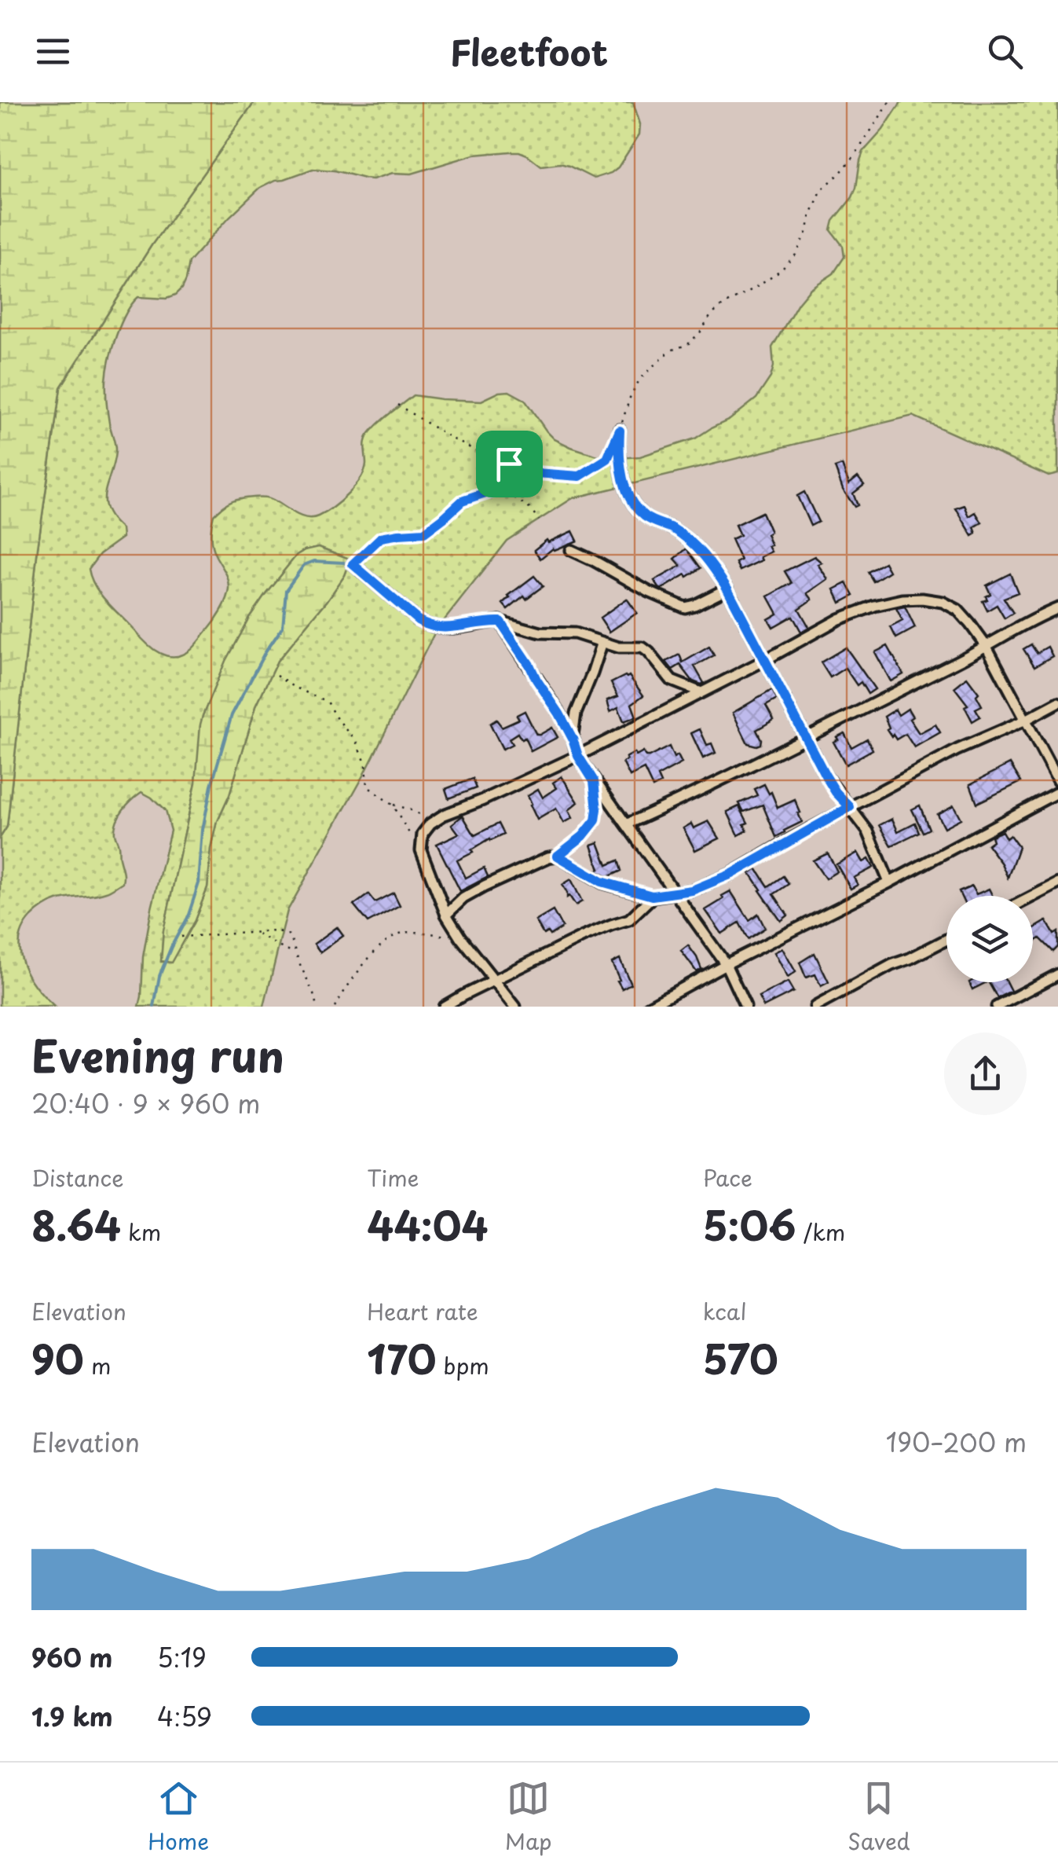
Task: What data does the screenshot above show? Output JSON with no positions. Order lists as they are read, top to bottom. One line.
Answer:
{"page":{"header":"Fleetfoot","heading":["Evening run","20:40 · 9 × 960 m"],"stats":[["Distance","8.64 km"],["Time","44:04"],["Pace","5:06 /km"],["Elevation","90 m"],["Heart rate","170 bpm"],["kcal","570"]],"chart":["Elevation","190–200 m"],"list":[{"name":"960 m","note":"5:19"},{"name":"1.9 km","note":"4:59"}],"tabs":["Home","Map","Saved"]}}
